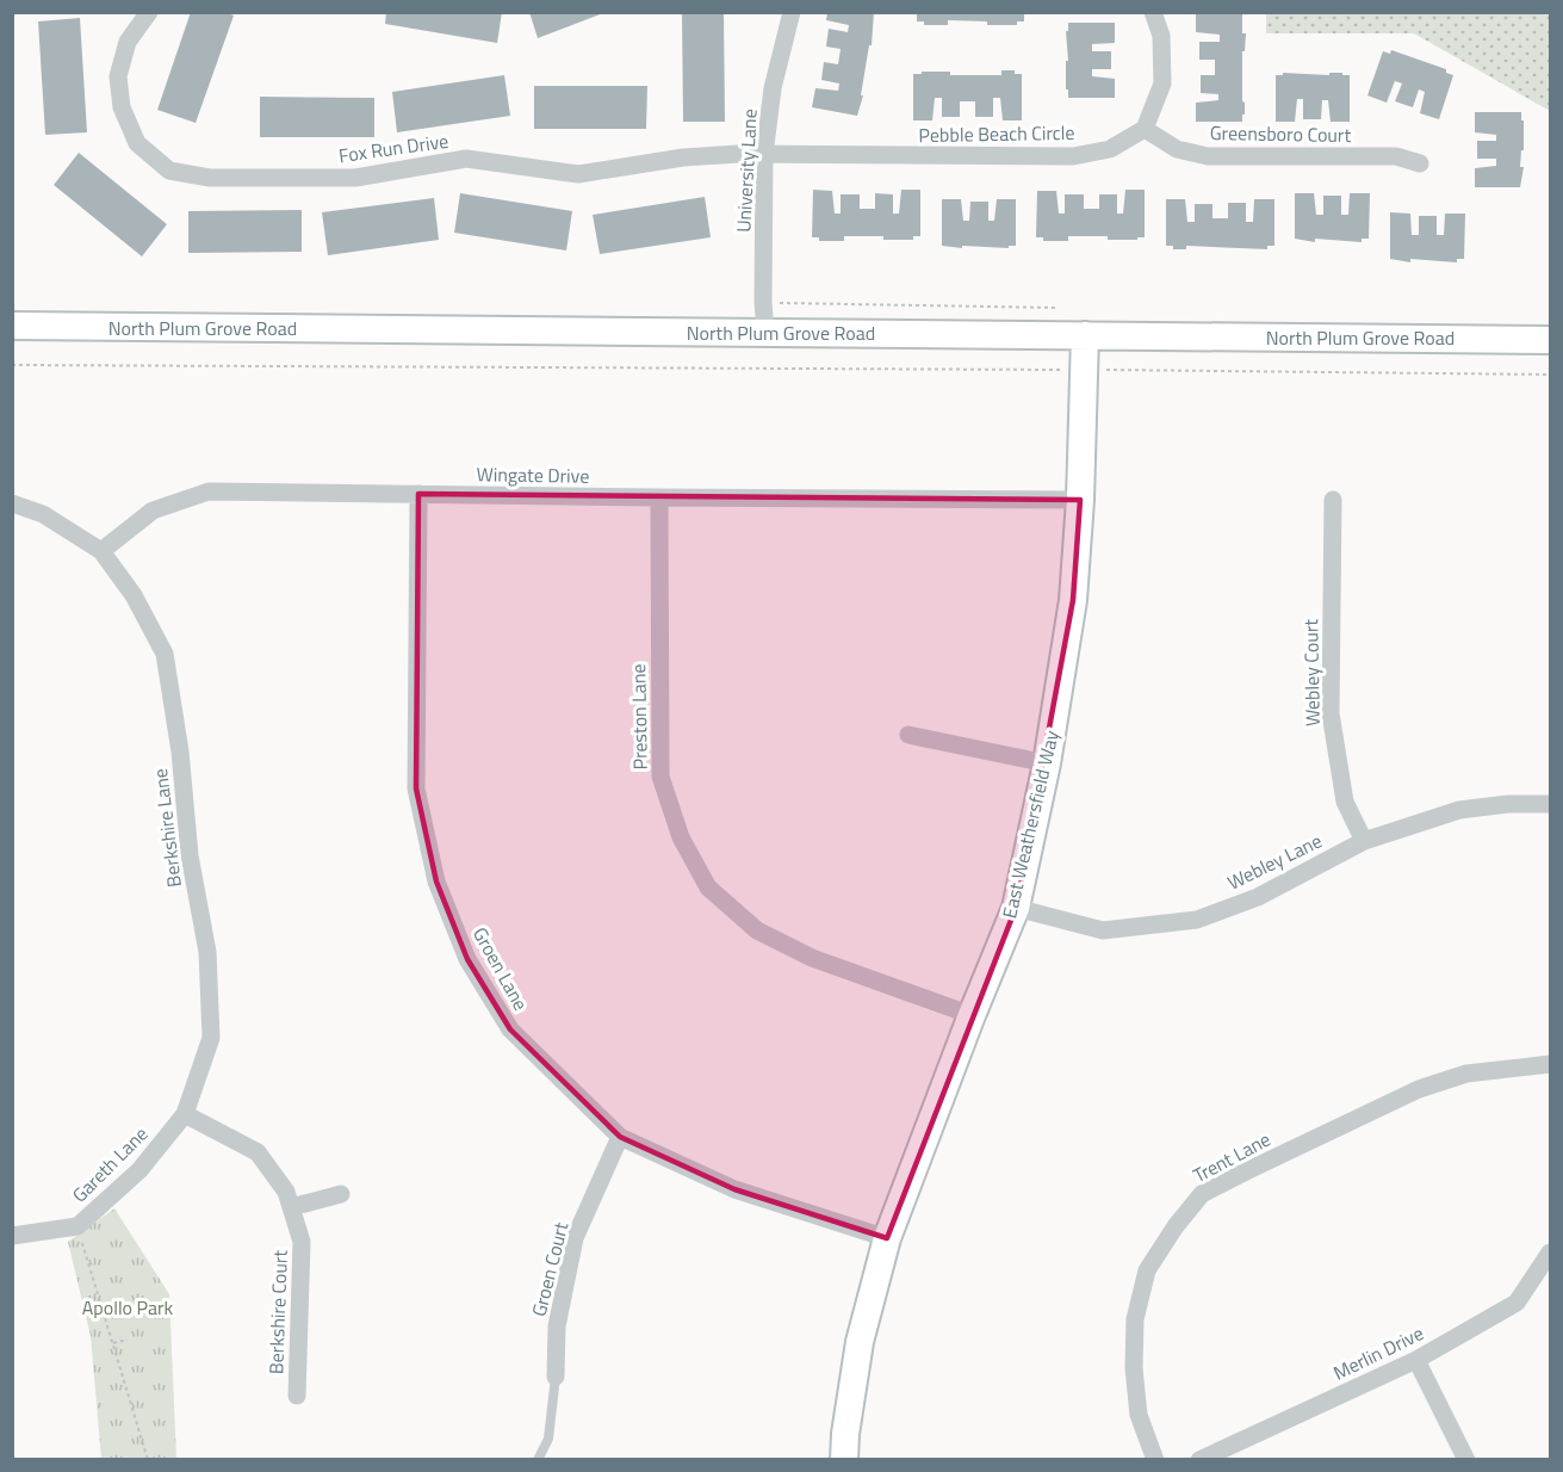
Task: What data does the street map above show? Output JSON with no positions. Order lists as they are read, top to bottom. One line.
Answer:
{"streets":{"street":["Pebble Beach Circle","Greensboro Court","Fox Run Drive","University Lane","North Plum Grove Road","Wingate Drive","Webley Court","Preston Lane","East Weathersfield Way","Berkshire Lane","Webley Lane","Groen Lane","Trent Lane","Gareth Lane","Groen Court","Berkshire Court","Merlin Drive"]},"crossings":[["Pebble Beach Circle","Greensboro Court"],["Pebble Beach Circle","Fox Run Drive"],["Pebble Beach Circle","University Lane"],["Fox Run Drive","University Lane"],["University Lane","North Plum Grove Road"],["North Plum Grove Road","East Weathersfield Way"],["Wingate Drive","Preston Lane"],["Wingate Drive","East Weathersfield Way"],["Wingate Drive","Berkshire Lane"],["Wingate Drive","Groen Lane"],["Webley Court","Webley Lane"],["Preston Lane","East Weathersfield Way"],["East Weathersfield Way","Webley Lane"],["East Weathersfield Way","Groen Lane"],["Berkshire Lane","Gareth Lane"],["Berkshire Lane","Berkshire Court"],["Groen Lane","Groen Court"],["Gareth Lane","Berkshire Court"]],"parks":["Apollo Park"]}
